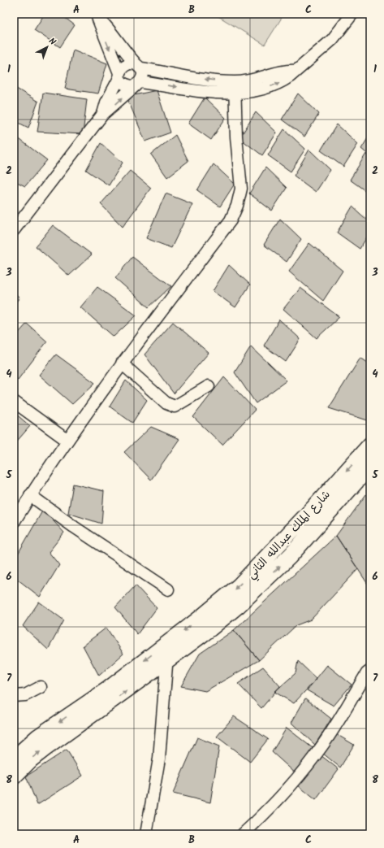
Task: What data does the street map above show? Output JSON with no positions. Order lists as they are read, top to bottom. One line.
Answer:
{"streets":{"main road":["شارع الملك عبدالله الثاني"]},"north":"top right","grid":{"columns":["A","B","C"],"rows":["1","2","3","4","5","6","7","8"]}}
